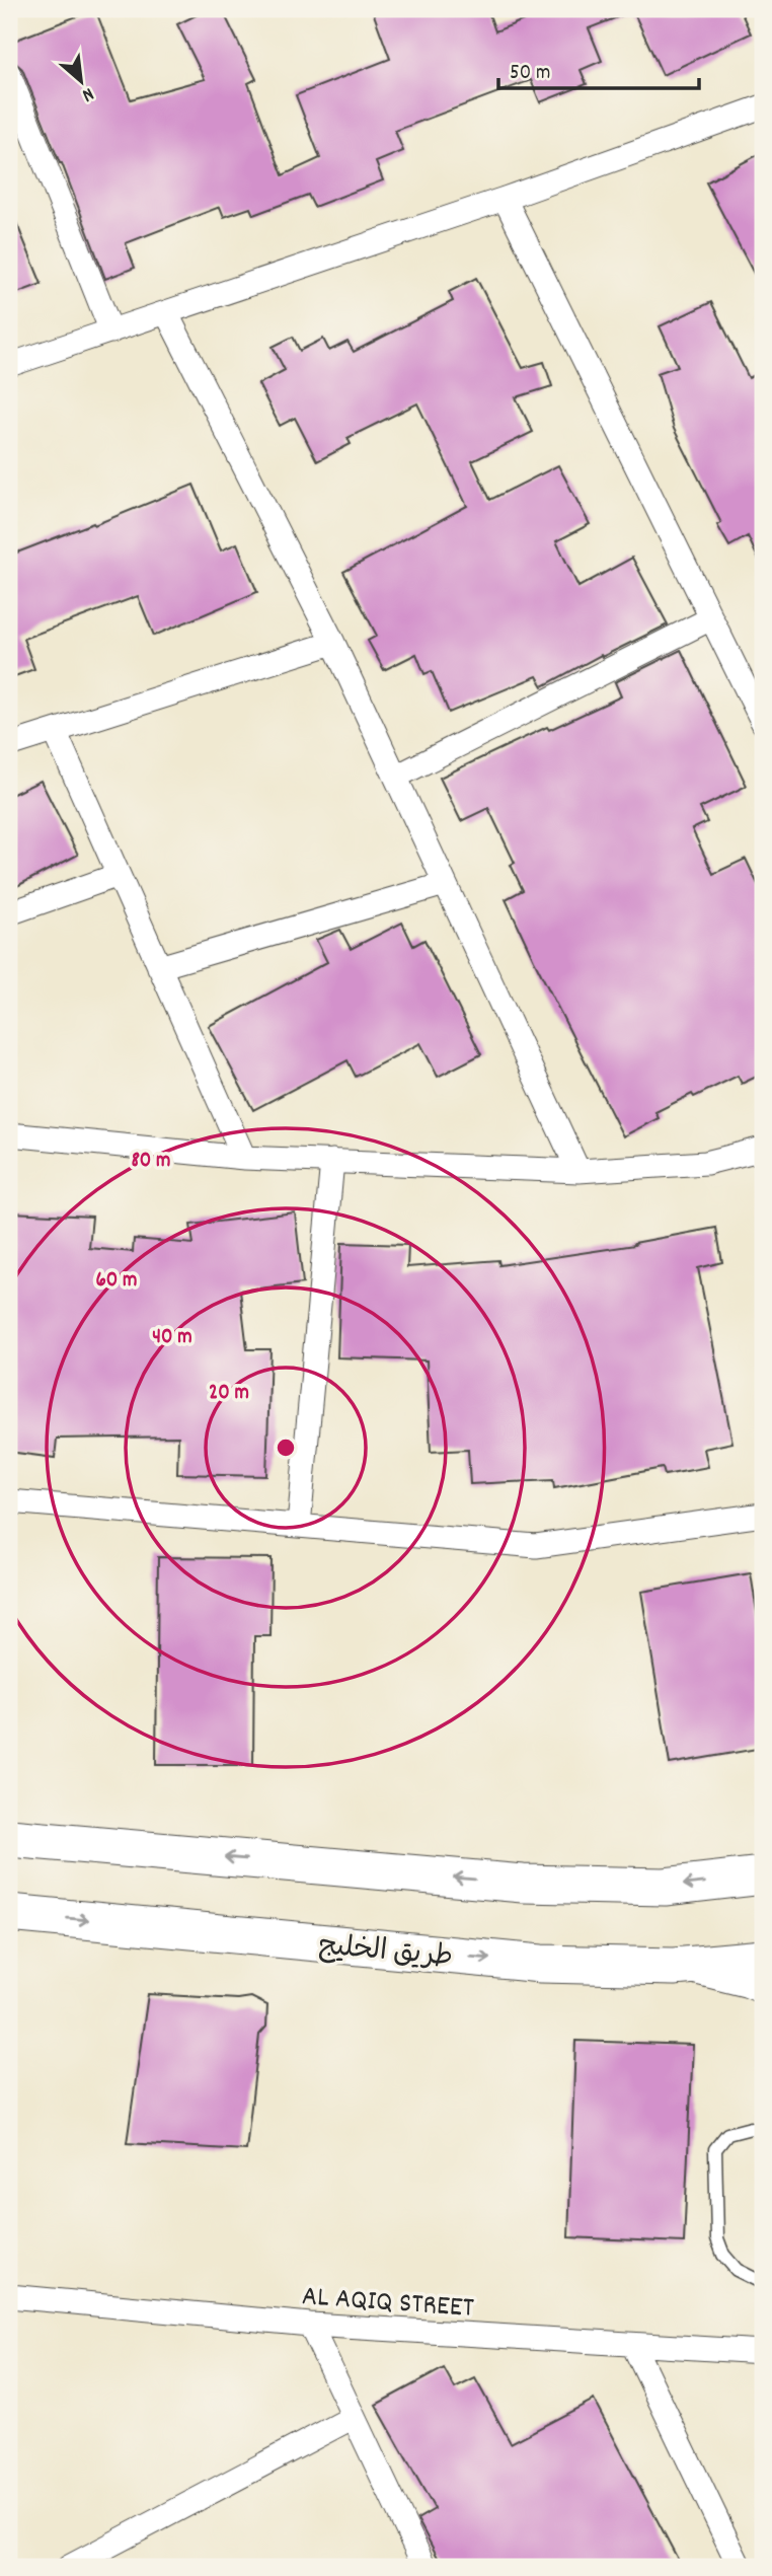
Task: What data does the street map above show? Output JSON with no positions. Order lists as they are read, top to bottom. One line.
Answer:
{"streets":{"main road":["طريق الخليج"],"street":["AL AQIQ STREET"]},"scale_bar":"50 m","north":"bottom right","rings":["80 m","60 m","40 m","20 m"]}
